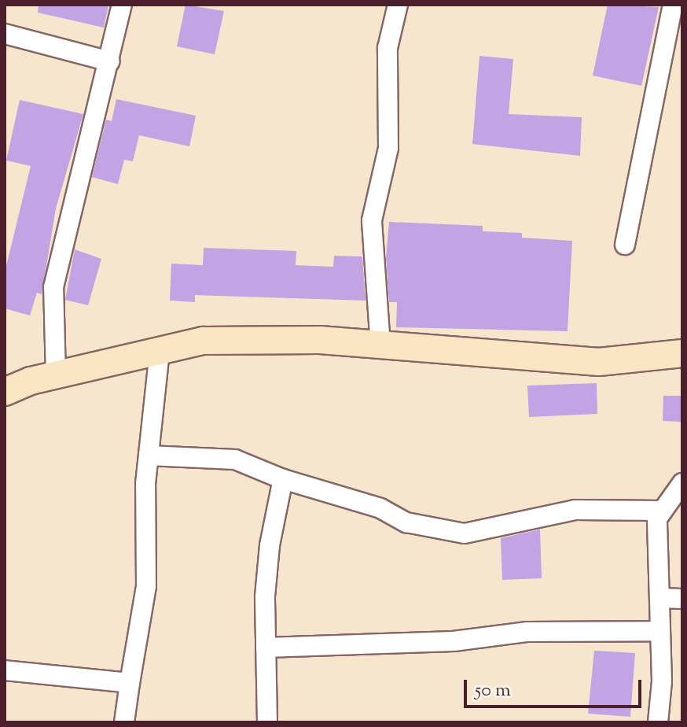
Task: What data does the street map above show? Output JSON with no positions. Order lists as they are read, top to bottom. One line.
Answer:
{"scale_bar":"50 m"}
